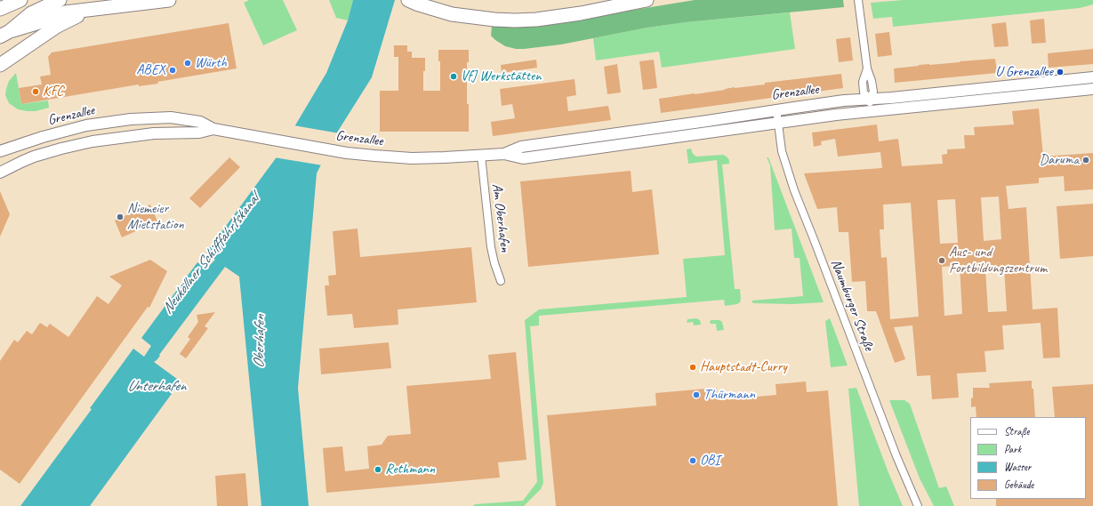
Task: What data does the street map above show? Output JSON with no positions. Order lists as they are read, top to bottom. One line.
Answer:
{"streets":{"main road":["Grenzallee"],"street":["Am Oberhafen","Naumburger Straße"]},"crossings":[["Grenzallee","Am Oberhafen"],["Grenzallee","Naumburger Straße"]],"water":["Neuköllner Schifffahrtskanal","Oberhafen","Unterhafen"],"places":["Würth","ABEX","U Grenzallee","VfJ Werkstätten","KFC","Daruma","Niemeier Mietstation","Aus- und Fortbildungszentrum","Hauptstadt-Curry","Thürmann","OBI","Rethmann"],"legend":["Straße","Park","Wasser","Gebäude"]}
